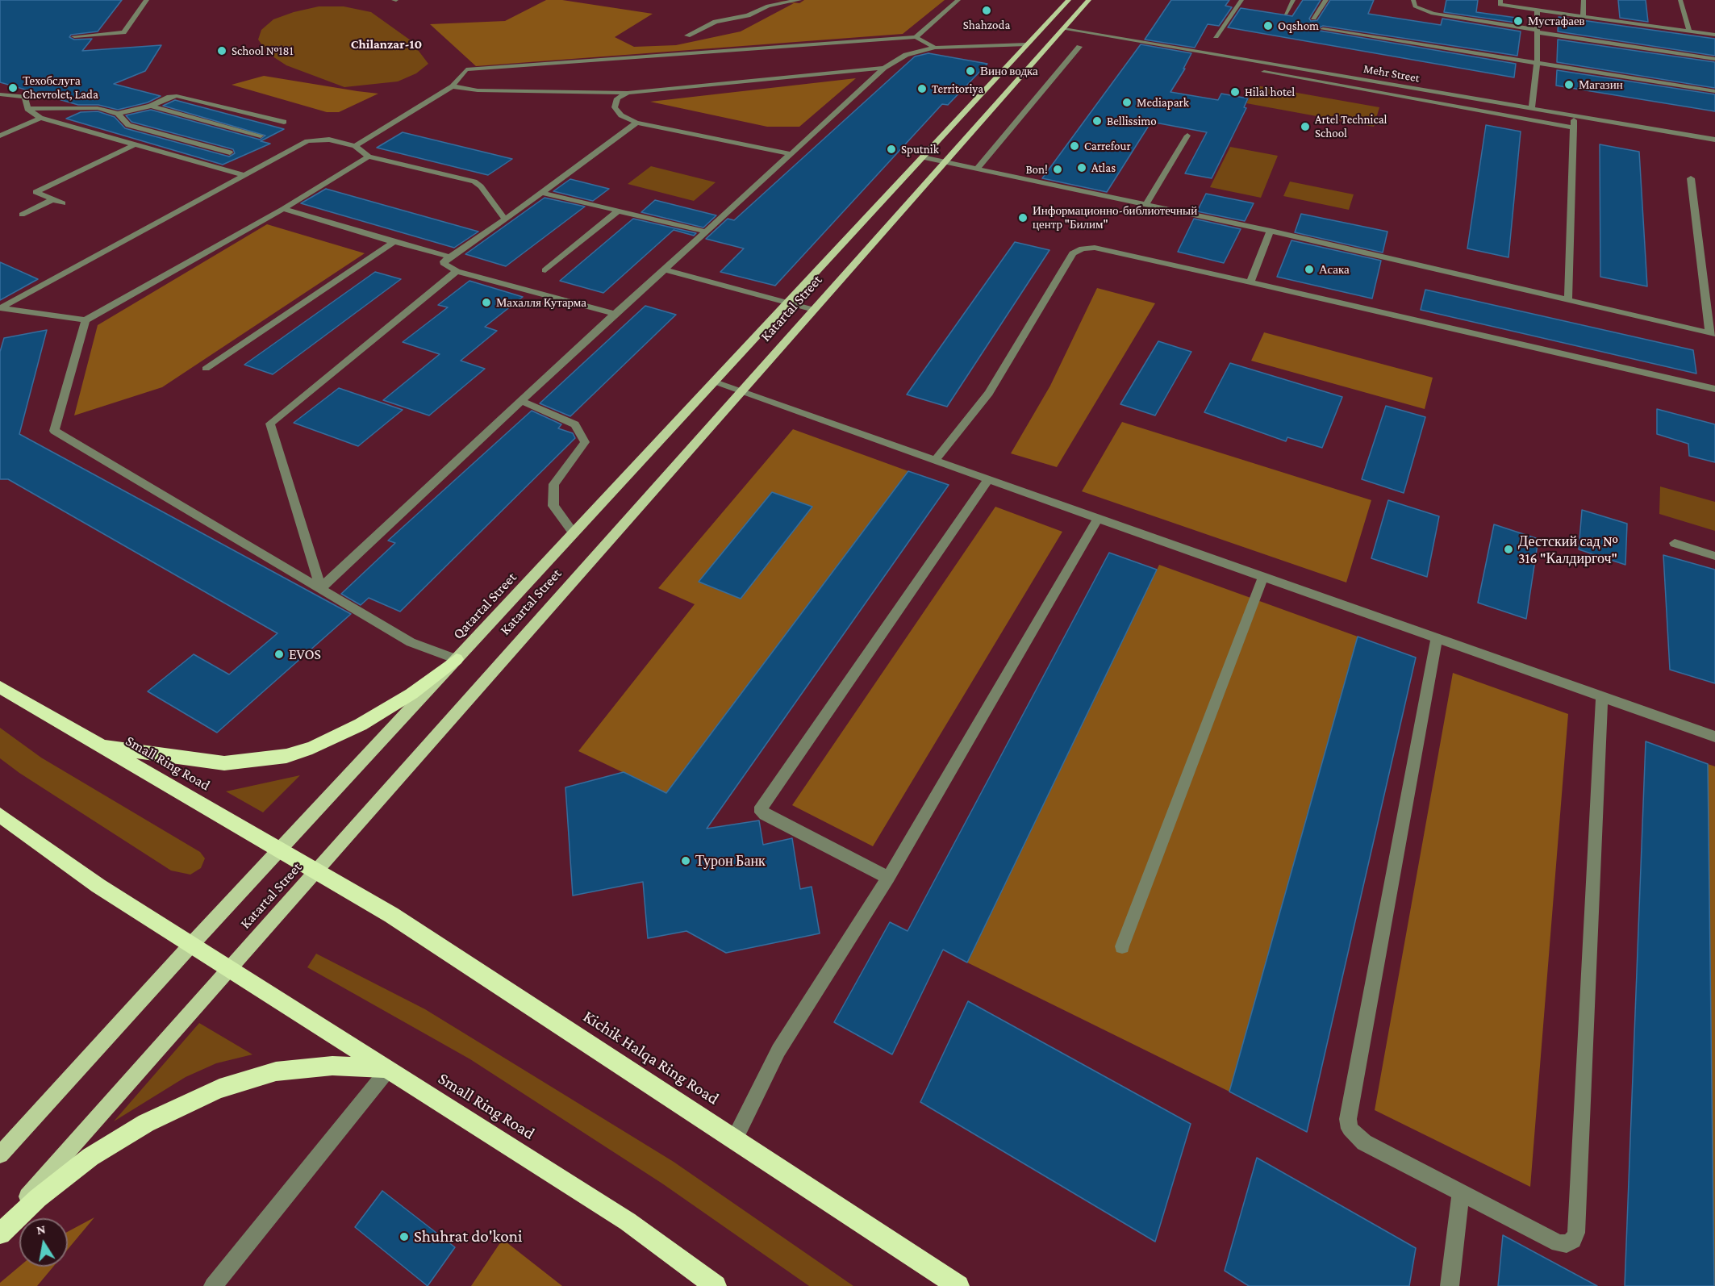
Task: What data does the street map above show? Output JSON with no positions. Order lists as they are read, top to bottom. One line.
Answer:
{"streets":{"highway":["Small Ring Road","Kichik Halqa Ring Road"],"main road":["Katartal Street","Qatartal Street"],"street":["Mehr Street"]},"crossings":[["Mehr Street","Katartal Street"],["Katartal Street","Qatartal Street"],["Katartal Street","Small Ring Road"],["Katartal Street","Kichik Halqa Ring Road"],["Qatartal Street","Small Ring Road"],["Small Ring Road","Kichik Halqa Ring Road"]],"districts":["Chilanzar-10"],"places":["Shahzoda","Мустафаев","Oqshom","School №181","Вино водка","Магазин","Техобслуга Chevrolet, Lada","Territoriya","Hilal hotel","Mediapark","Bellissimo","Artel Technical School","Carrefour","Sputnik","Atlas","Bon!","Информационно-библиотечный центр \"Билим\"","Асака","Махалля Кутарма","Дестский сад № 316 \"Калдиргоч\"","EVOS","Турон Банк","Shuhrat do'koni"],"north":"top"}
